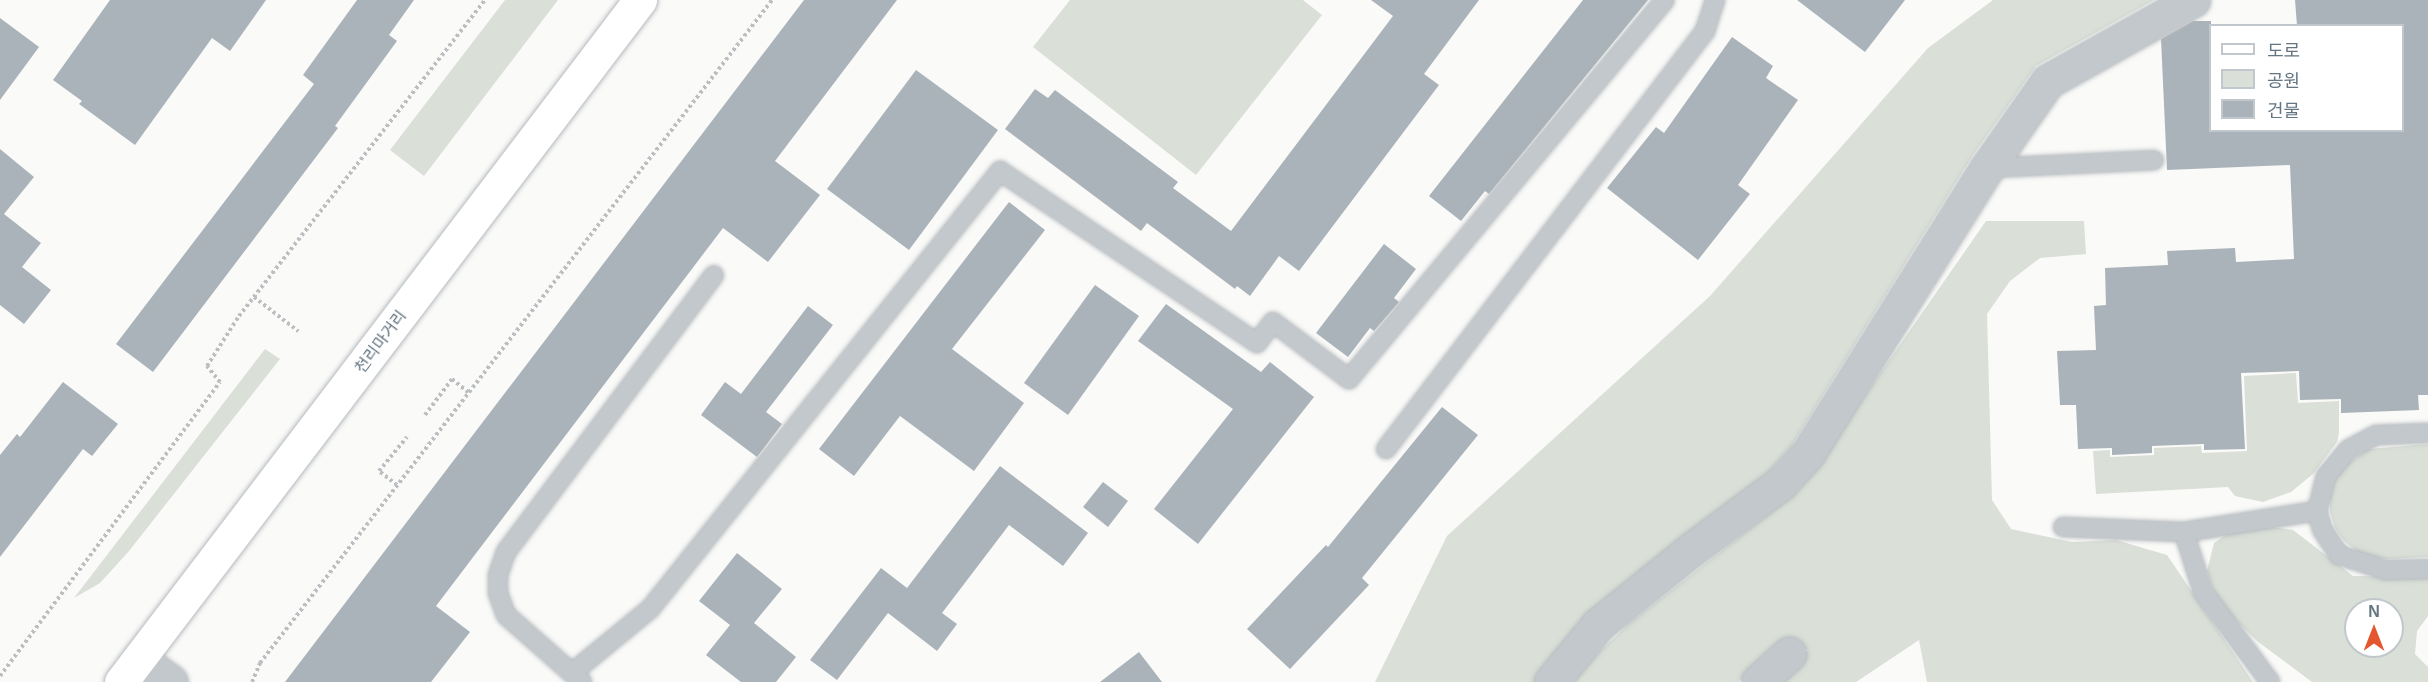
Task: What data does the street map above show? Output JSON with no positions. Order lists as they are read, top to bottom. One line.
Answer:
{"streets":{"main road":["천리마거리"]},"legend":["도로","공원","건물"],"north":"top"}
